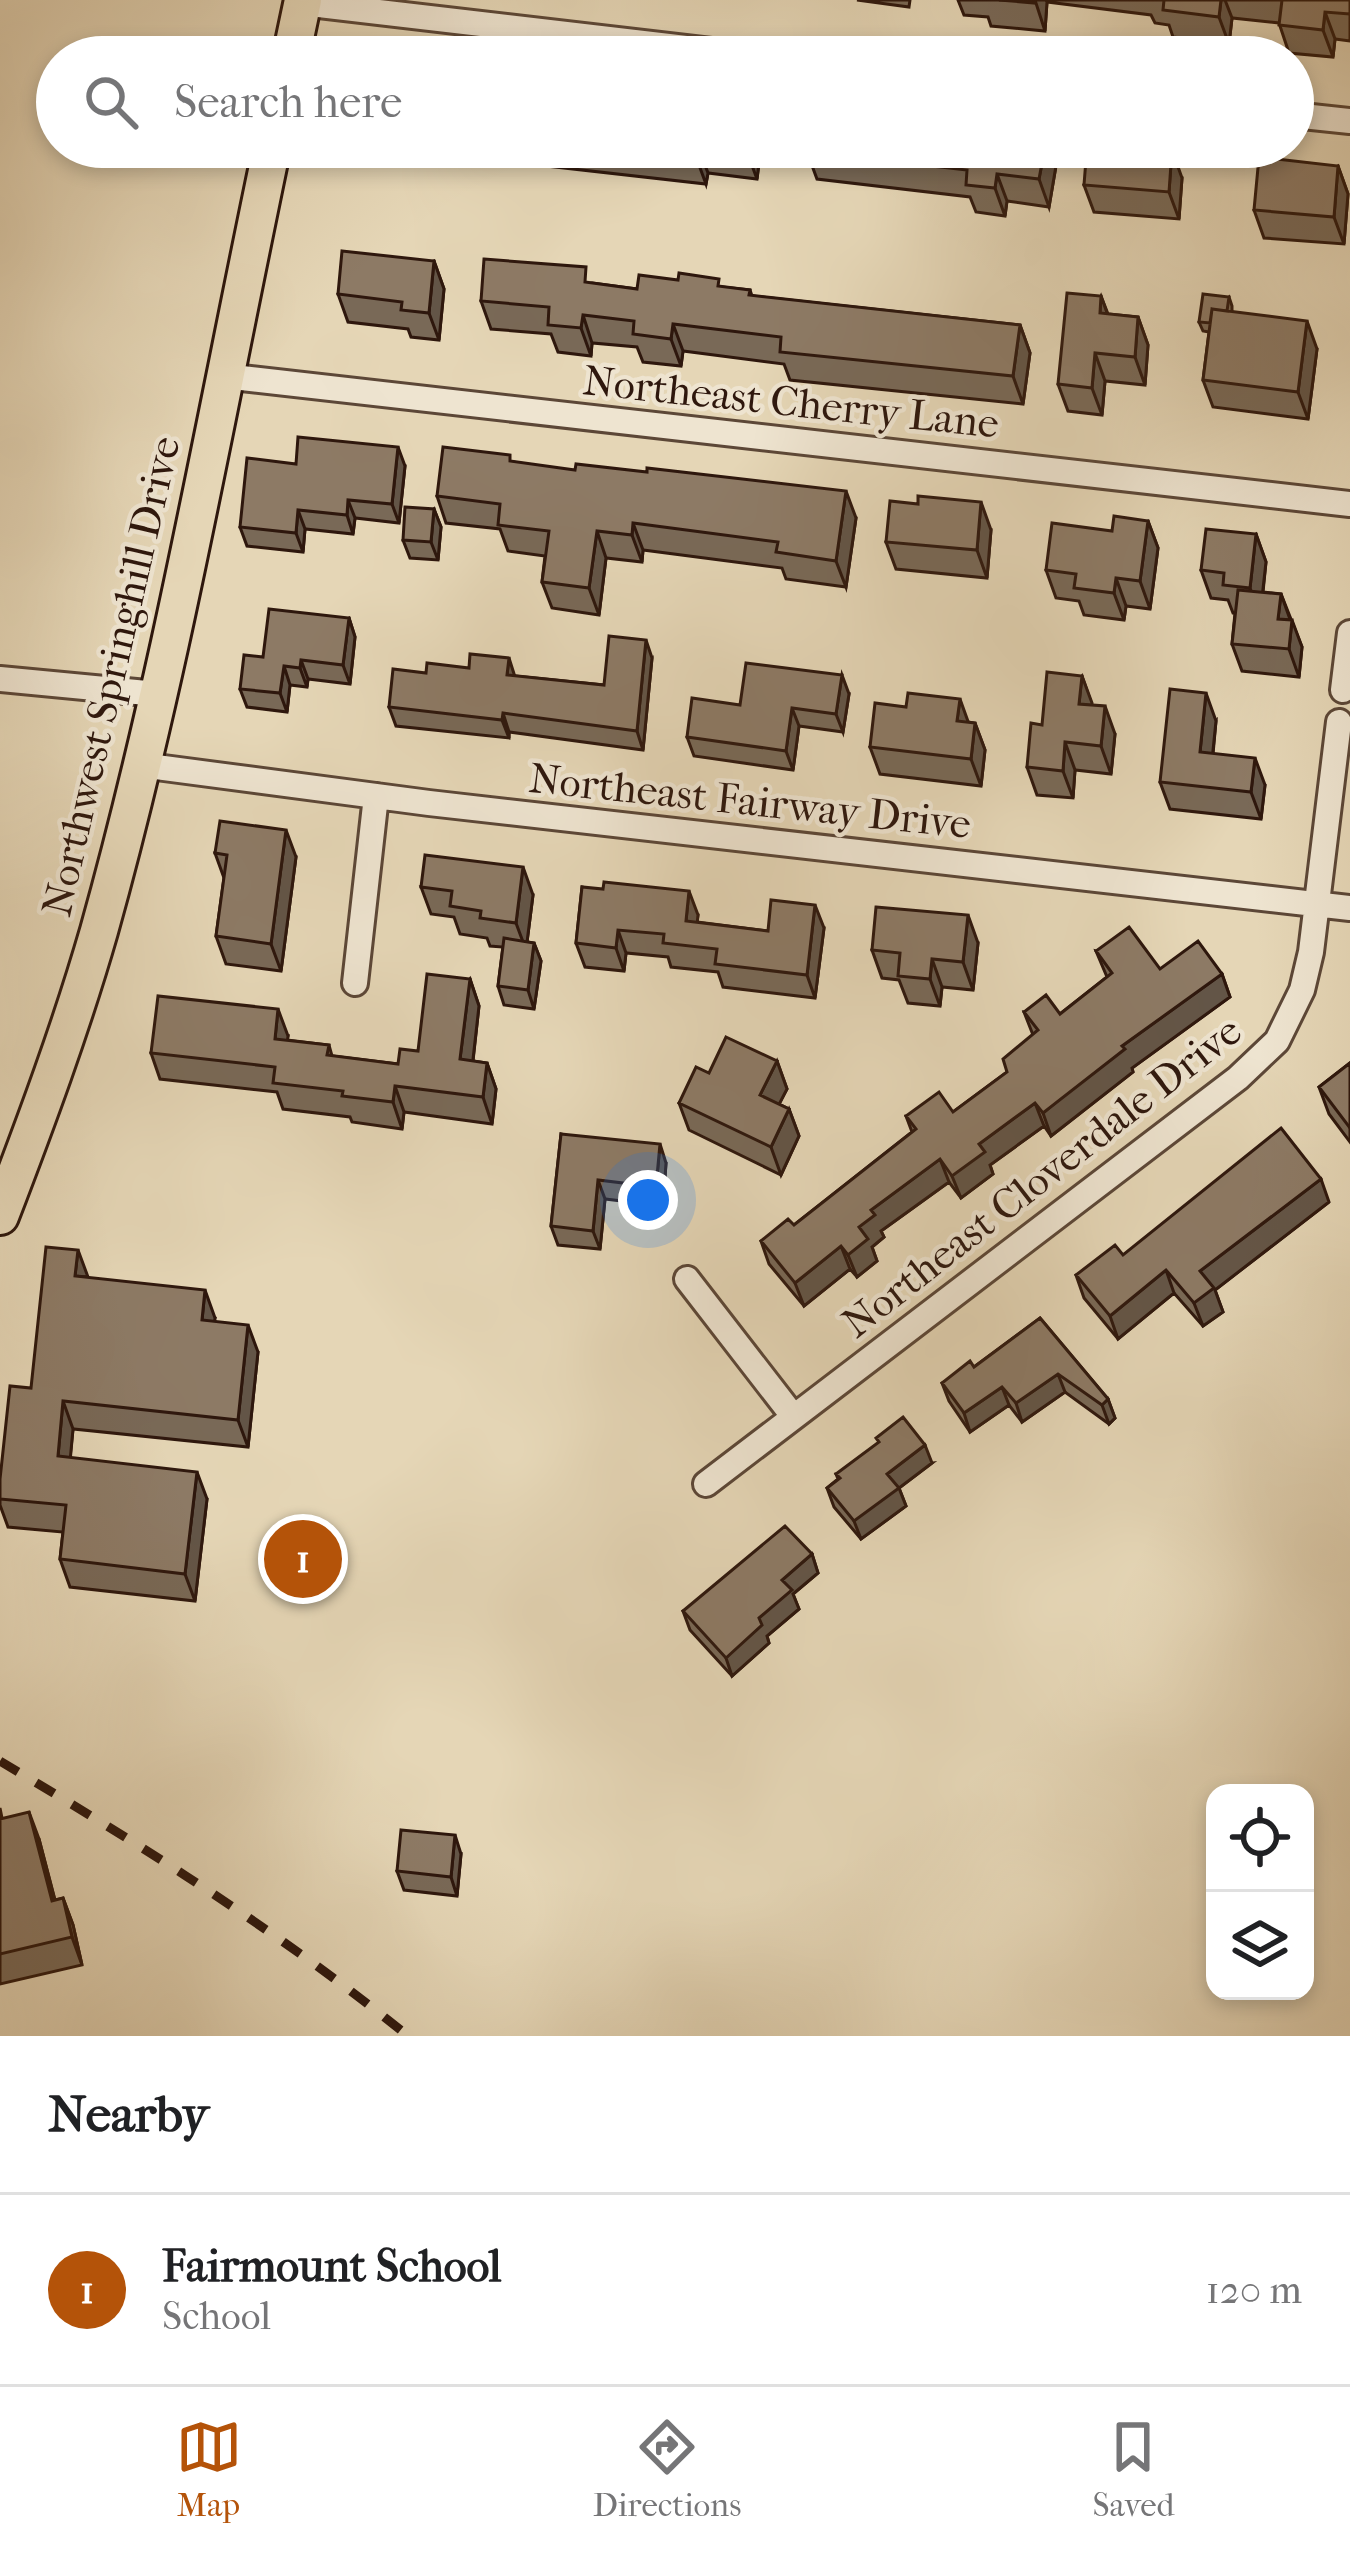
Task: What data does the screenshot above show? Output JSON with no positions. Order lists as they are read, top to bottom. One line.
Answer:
{"streets":{"main road":["Northwest Springhill Drive"],"street":["Northeast Cherry Lane","Northeast Fairway Drive","Northeast Cloverdale Drive"]},"crossings":[["Northeast Cherry Lane","Northwest Springhill Drive"],["Northwest Springhill Drive","Northeast Fairway Drive"],["Northeast Fairway Drive","Northeast Cloverdale Drive"]],"page":{"search":"Search here","pins":"1","heading":"Nearby","list":[{"mark":"1","name":"Fairmount School","note":"School","value":"120 m"}],"nav":["Map","Directions","Saved"]}}
